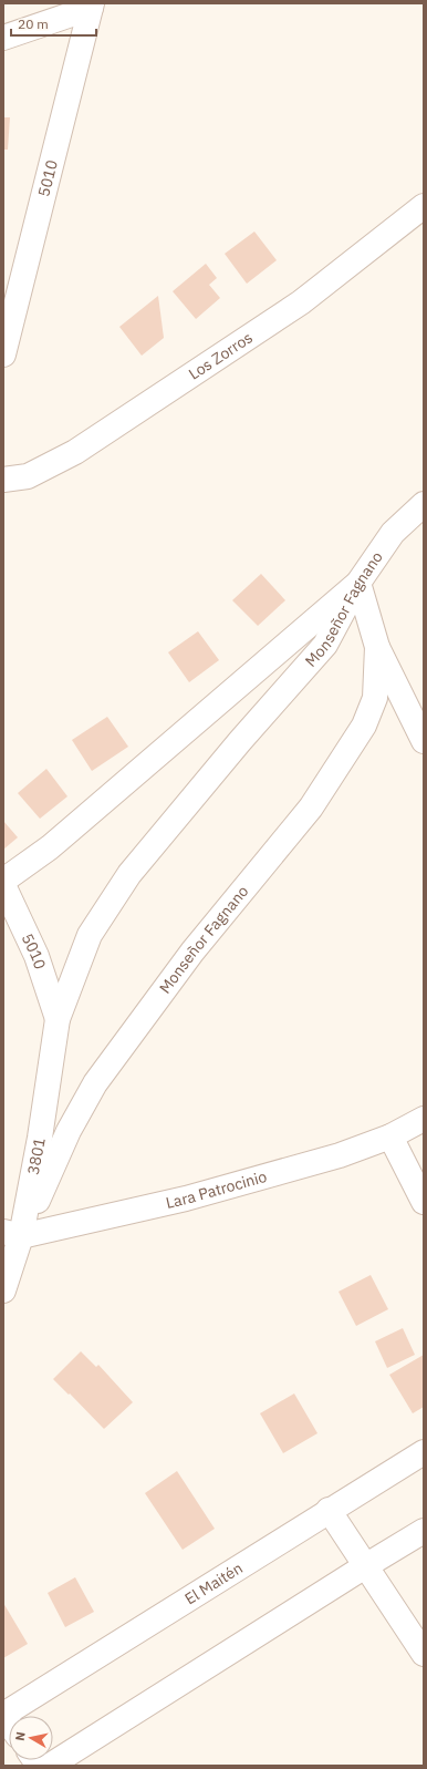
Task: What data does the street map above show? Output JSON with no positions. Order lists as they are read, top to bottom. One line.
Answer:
{"streets":{"street":["5010","Los Zorros","Monseñor Fagnano","3801","Lara Patrocinio","El Maitén"]},"crossings":[["5010","Monseñor Fagnano"],["5010","3801"],["Monseñor Fagnano","3801"],["Monseñor Fagnano","Lara Patrocinio"],["3801","Lara Patrocinio"]],"scale_bar":"20 m","north":"left"}
